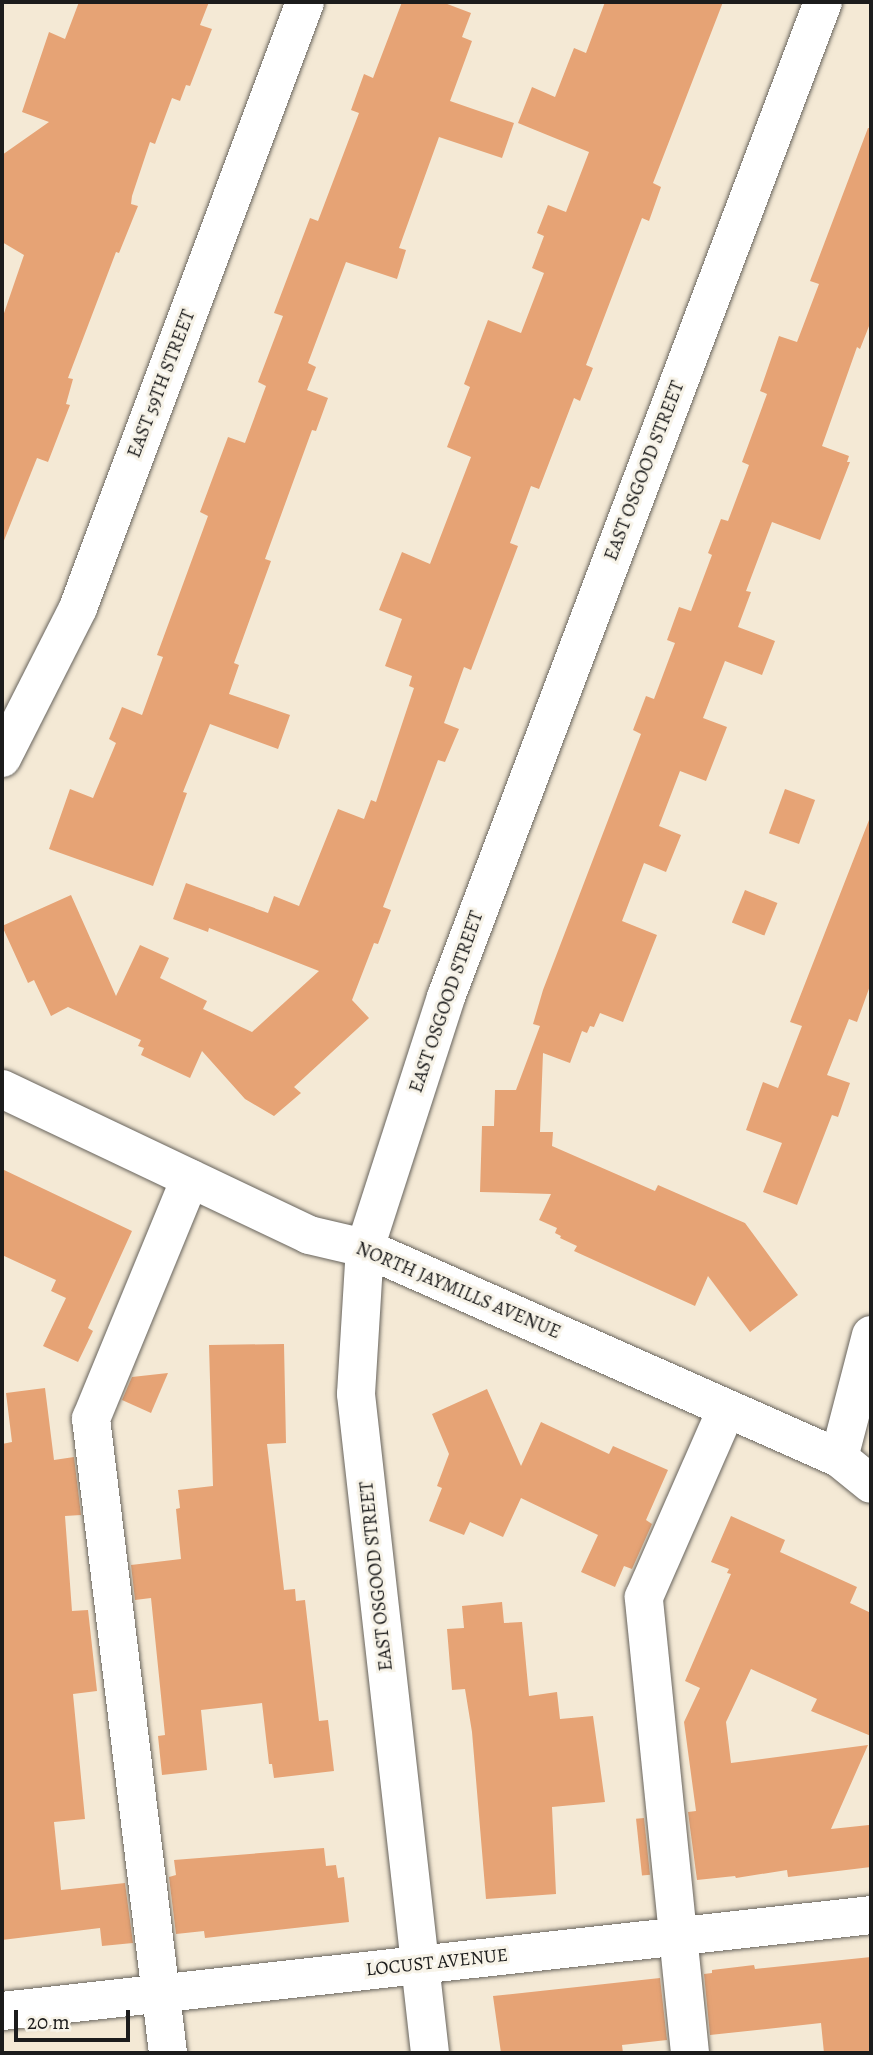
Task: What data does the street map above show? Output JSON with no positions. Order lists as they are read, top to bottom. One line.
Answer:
{"streets":{"street":["EAST 59TH STREET","EAST OSGOOD STREET","NORTH JAYMILLS AVENUE","LOCUST AVENUE"]},"crossings":[["EAST OSGOOD STREET","NORTH JAYMILLS AVENUE"],["EAST OSGOOD STREET","LOCUST AVENUE"]],"scale_bar":"20 m"}
